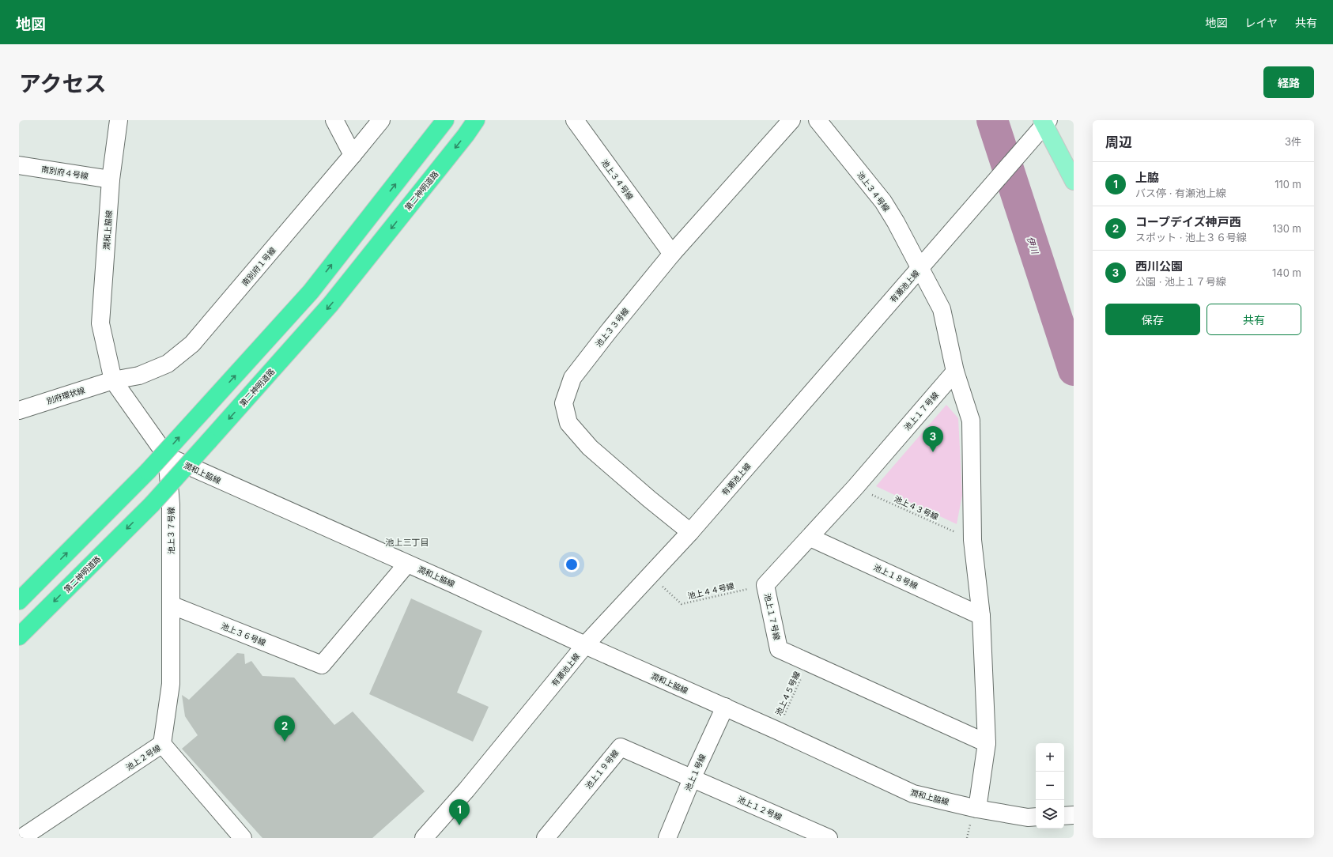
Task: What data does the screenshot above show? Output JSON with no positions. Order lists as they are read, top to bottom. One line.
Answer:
{"streets":{"highway":["第二神明道路"],"street":["南別府４号線","池上３４号線","潤和上脇線","南別府１号線","有瀬池上線","池上３３号線","別府環状線","池上１７号線","池上３７号線","池上１８号線","池上３６号線","池上２号線","池上１９号線","池上１号線","池上１２号線"],"path":["池上４３号線","池上４４号線","池上４５号線"]},"crossings":[["南別府４号線","潤和上脇線"],["池上３４号線","潤和上脇線"],["池上３４号線","有瀬池上線"],["池上３４号線","池上３３号線"],["池上３４号線","池上１７号線"],["池上３４号線","池上４３号線"],["池上３４号線","池上１８号線"],["潤和上脇線","南別府１号線"],["潤和上脇線","有瀬池上線"],["潤和上脇線","別府環状線"],["潤和上脇線","池上３７号線"],["潤和上脇線","池上３６号線"],["潤和上脇線","池上４５号線"],["潤和上脇線","池上１号線"],["南別府１号線","別府環状線"],["有瀬池上線","池上３３号線"],["有瀬池上線","池上４４号線"],["池上１７号線","池上４３号線"],["池上１７号線","池上１８号線"],["池上１７号線","池上４４号線"],["池上１７号線","池上４５号線"],["池上３７号線","池上３６号線"],["池上１９号線","池上１号線"],["池上１９号線","池上１２号線"],["池上１号線","池上１２号線"]],"districts":["池上三丁目"],"water":["伊川"],"page":{"header":"地図","nav":["地図","レイヤ","共有"],"title":"アクセス","buttons":["経路",["保存","共有"]],"heading":["周辺","3件"],"list":[{"mark":"1","name":"上脇","note":"バス停 · 有瀬池上線","value":"110 m"},{"mark":"2","name":"コープデイズ神戸西","note":"スポット · 池上３６号線","value":"130 m"},{"mark":"3","name":"西川公園","note":"公園 · 池上１７号線","value":"140 m"}],"pins":["3","2","1"],"map_buttons":["+","−"]}}
